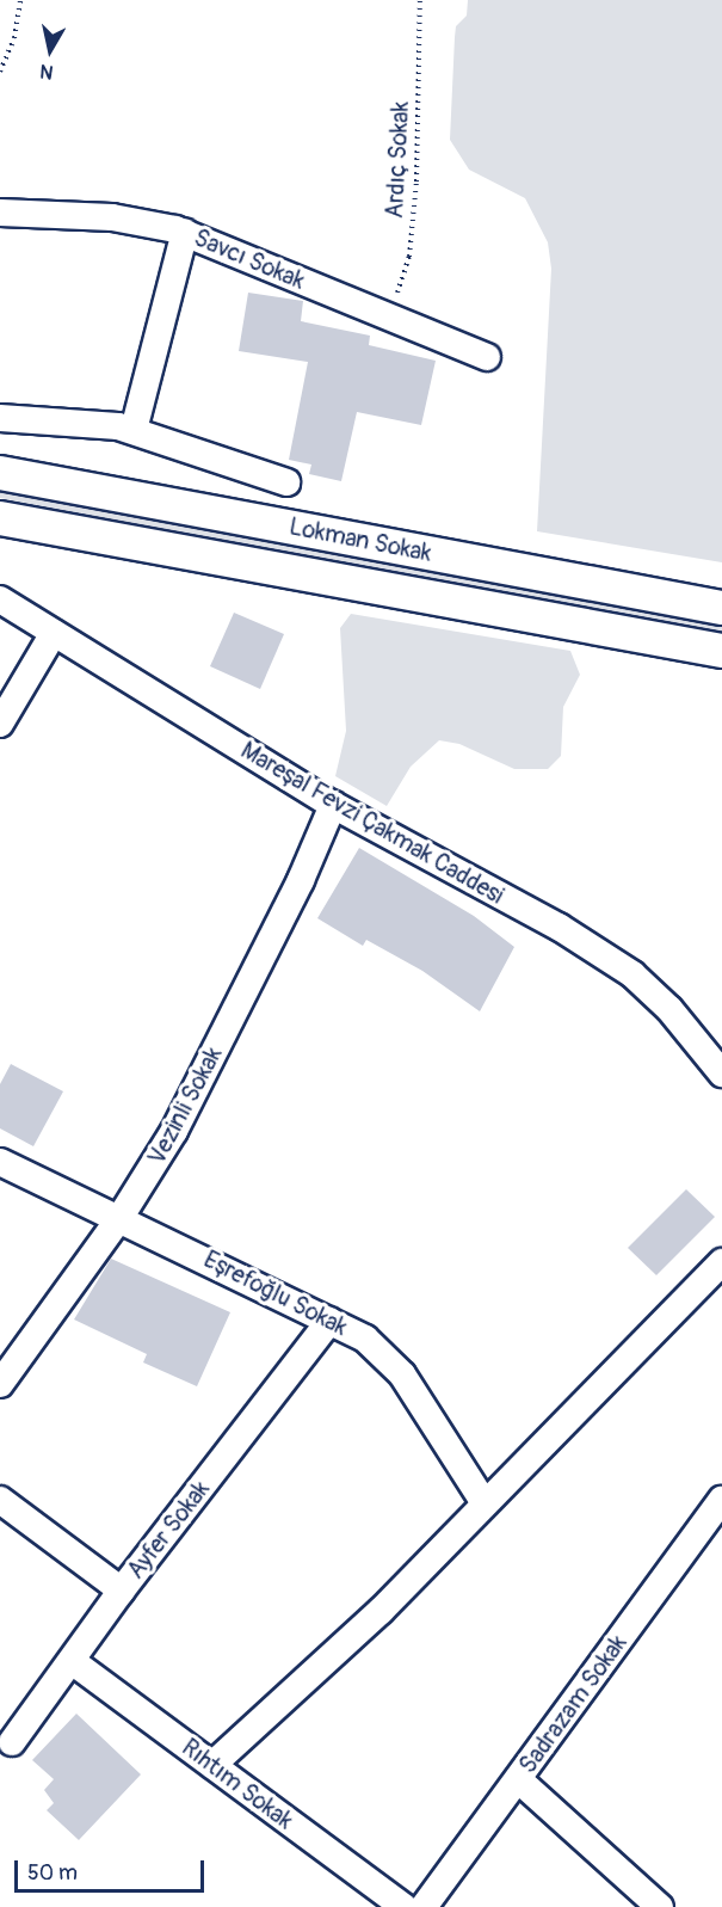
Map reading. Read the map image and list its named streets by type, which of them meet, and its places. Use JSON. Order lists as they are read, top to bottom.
{
  "streets": {
    "main road": ["Lokman Sokak"],
    "street": [
      "Savcı Sokak",
      "Mareşal Fevzi Çakmak Caddesi",
      "Vezinli Sokak",
      "Eşrefoğlu Sokak",
      "Ayfer Sokak",
      "Sadrazam Sokak",
      "Rıhtım Sokak"
    ],
    "path": ["Ardıç Sokak"]
  },
  "crossings": [
    ["Ardıç Sokak", "Savcı Sokak"],
    ["Mareşal Fevzi Çakmak Caddesi", "Vezinli Sokak"],
    ["Vezinli Sokak", "Eşrefoğlu Sokak"],
    ["Eşrefoğlu Sokak", "Ayfer Sokak"],
    ["Ayfer Sokak", "Rıhtım Sokak"]
  ],
  "scale_bar": "50 m",
  "north": "bottom"
}
